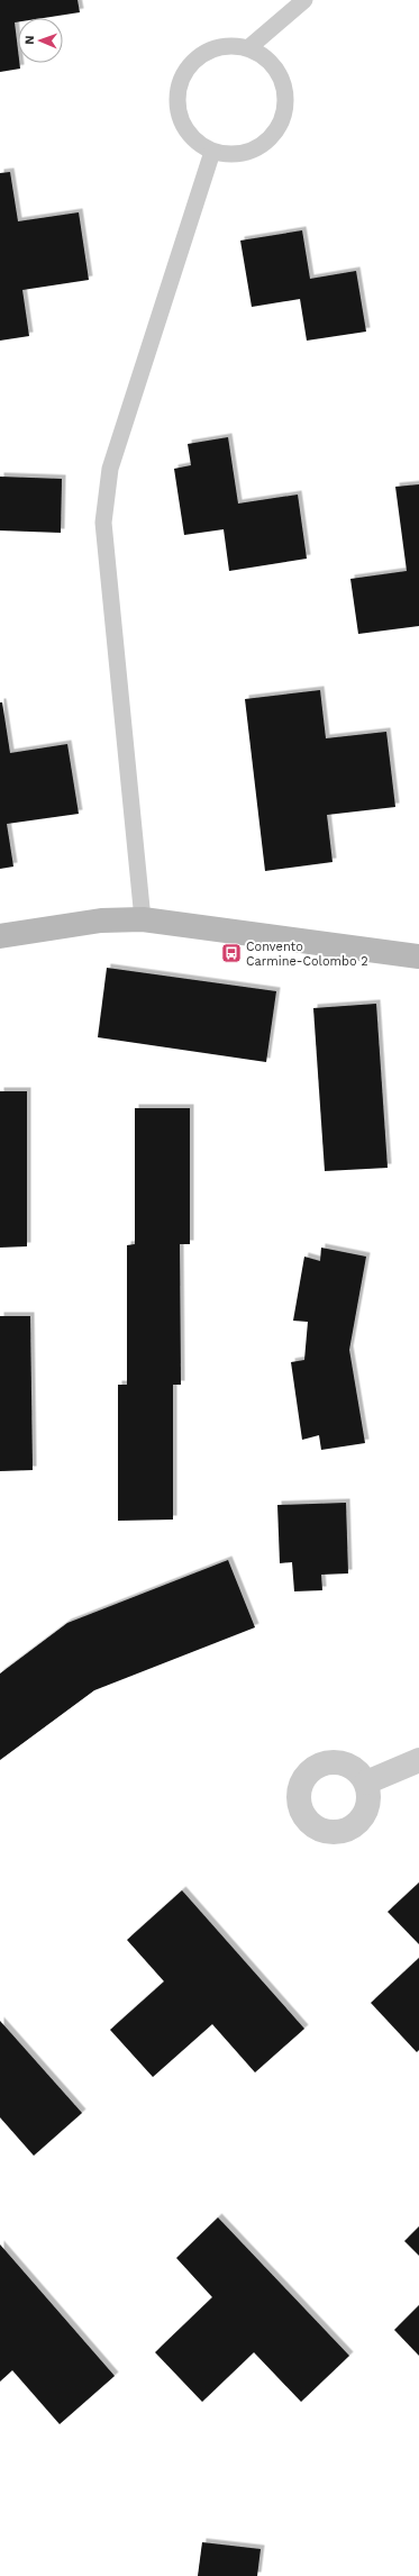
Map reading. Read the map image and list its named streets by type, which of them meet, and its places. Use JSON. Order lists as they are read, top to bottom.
{
  "places": {
    "bus stop": ["Convento Carmine-Colombo 2"]
  },
  "north": "left"
}
